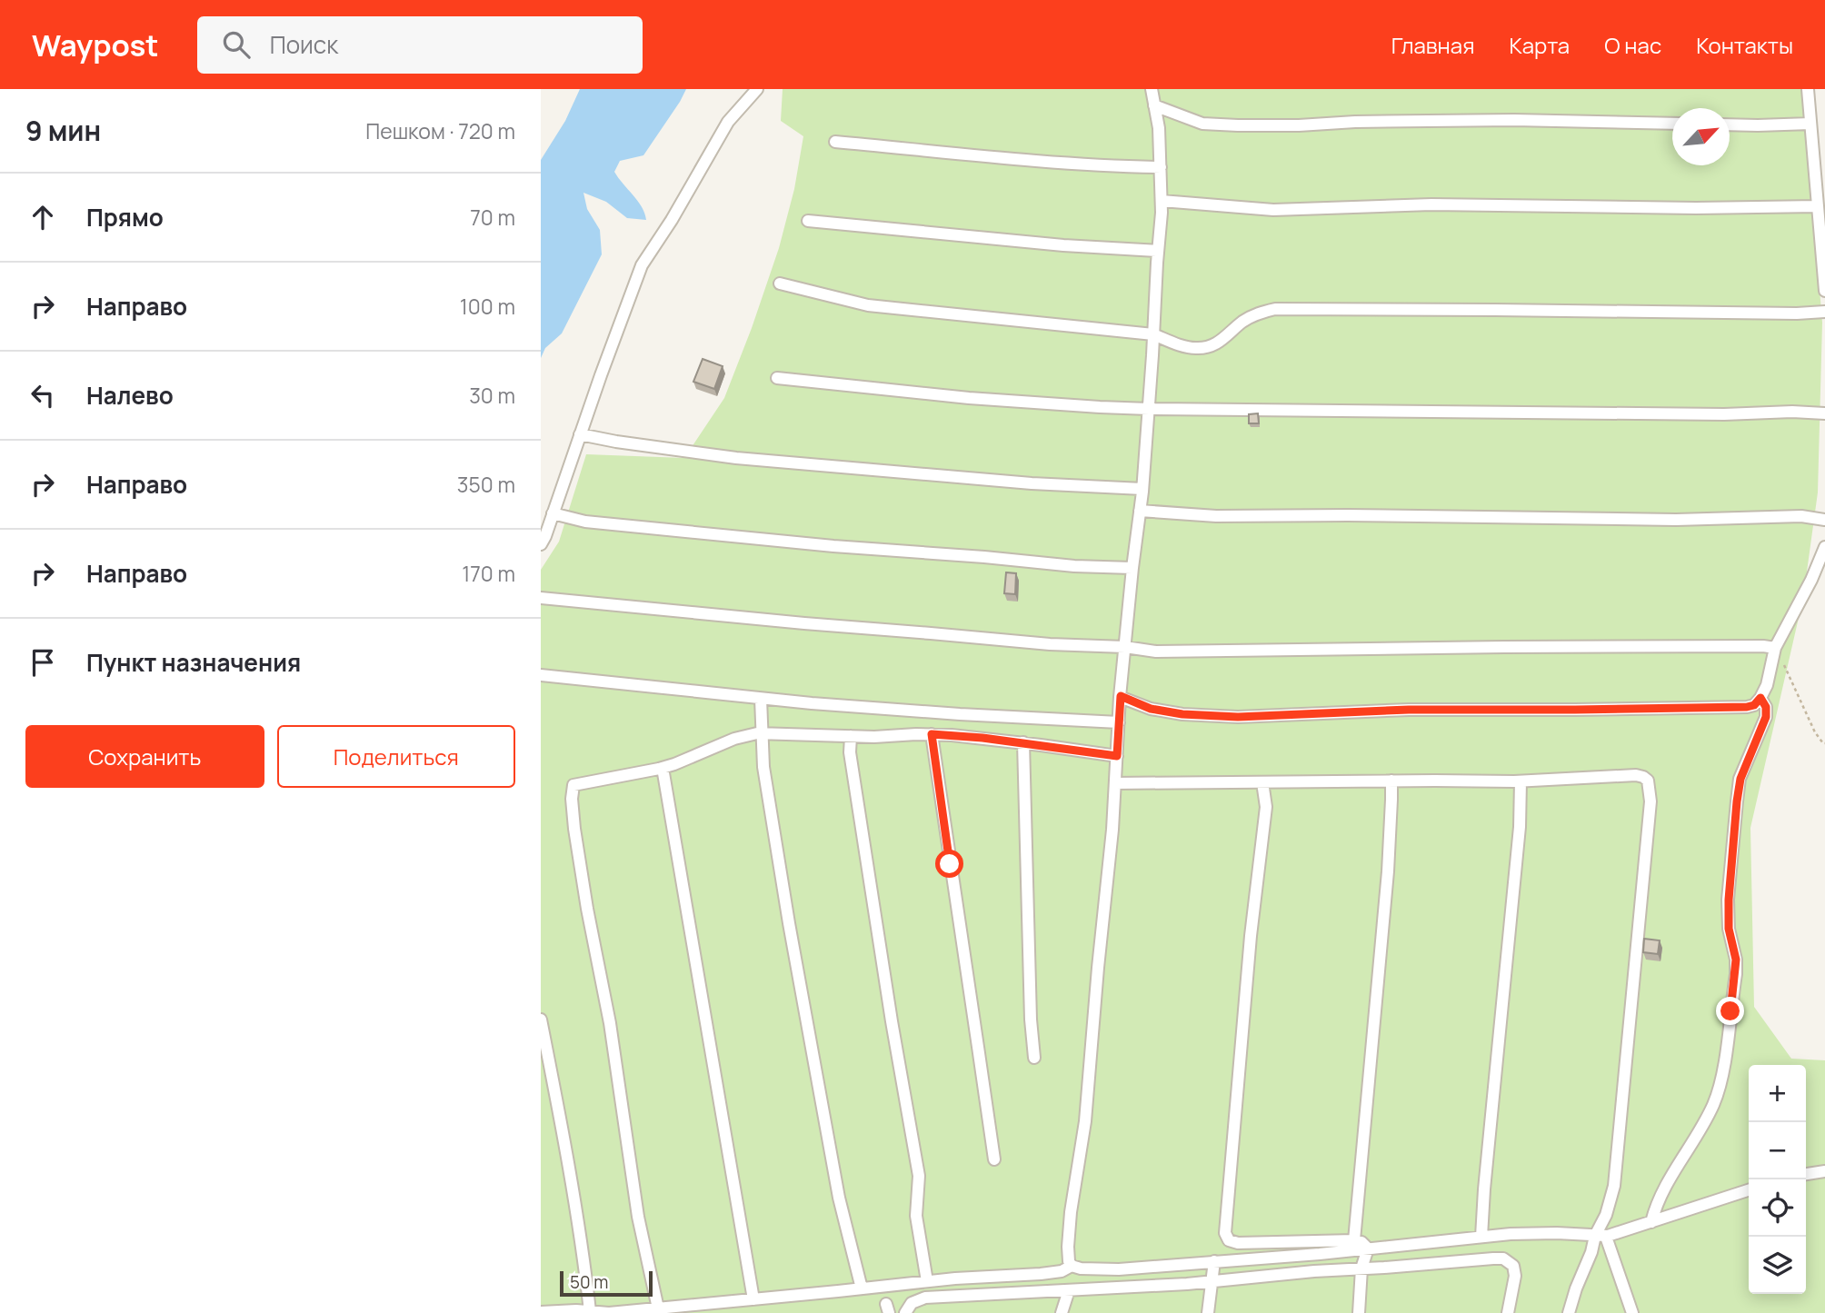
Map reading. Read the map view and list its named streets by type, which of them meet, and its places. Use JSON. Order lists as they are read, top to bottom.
{
  "scale_bar": "50 m",
  "north": "top right",
  "page": {
    "header": "Waypost",
    "search": "Поиск",
    "nav": [
      "Главная",
      "Карта",
      "О нас",
      "Контакты"
    ],
    "heading": ["9 мин", "Пешком · 720 m"],
    "list": [
      ["Прямо", "70 m"],
      ["Направо", "100 m"],
      ["Налево", "30 m"],
      ["Направо", "350 m"],
      ["Направо", "170 m"],
      "Пункт назначения"
    ],
    "buttons": ["Сохранить", "Поделиться"],
    "map_buttons": ["+", "−"],
    "scale": "50 m"
  }
}
